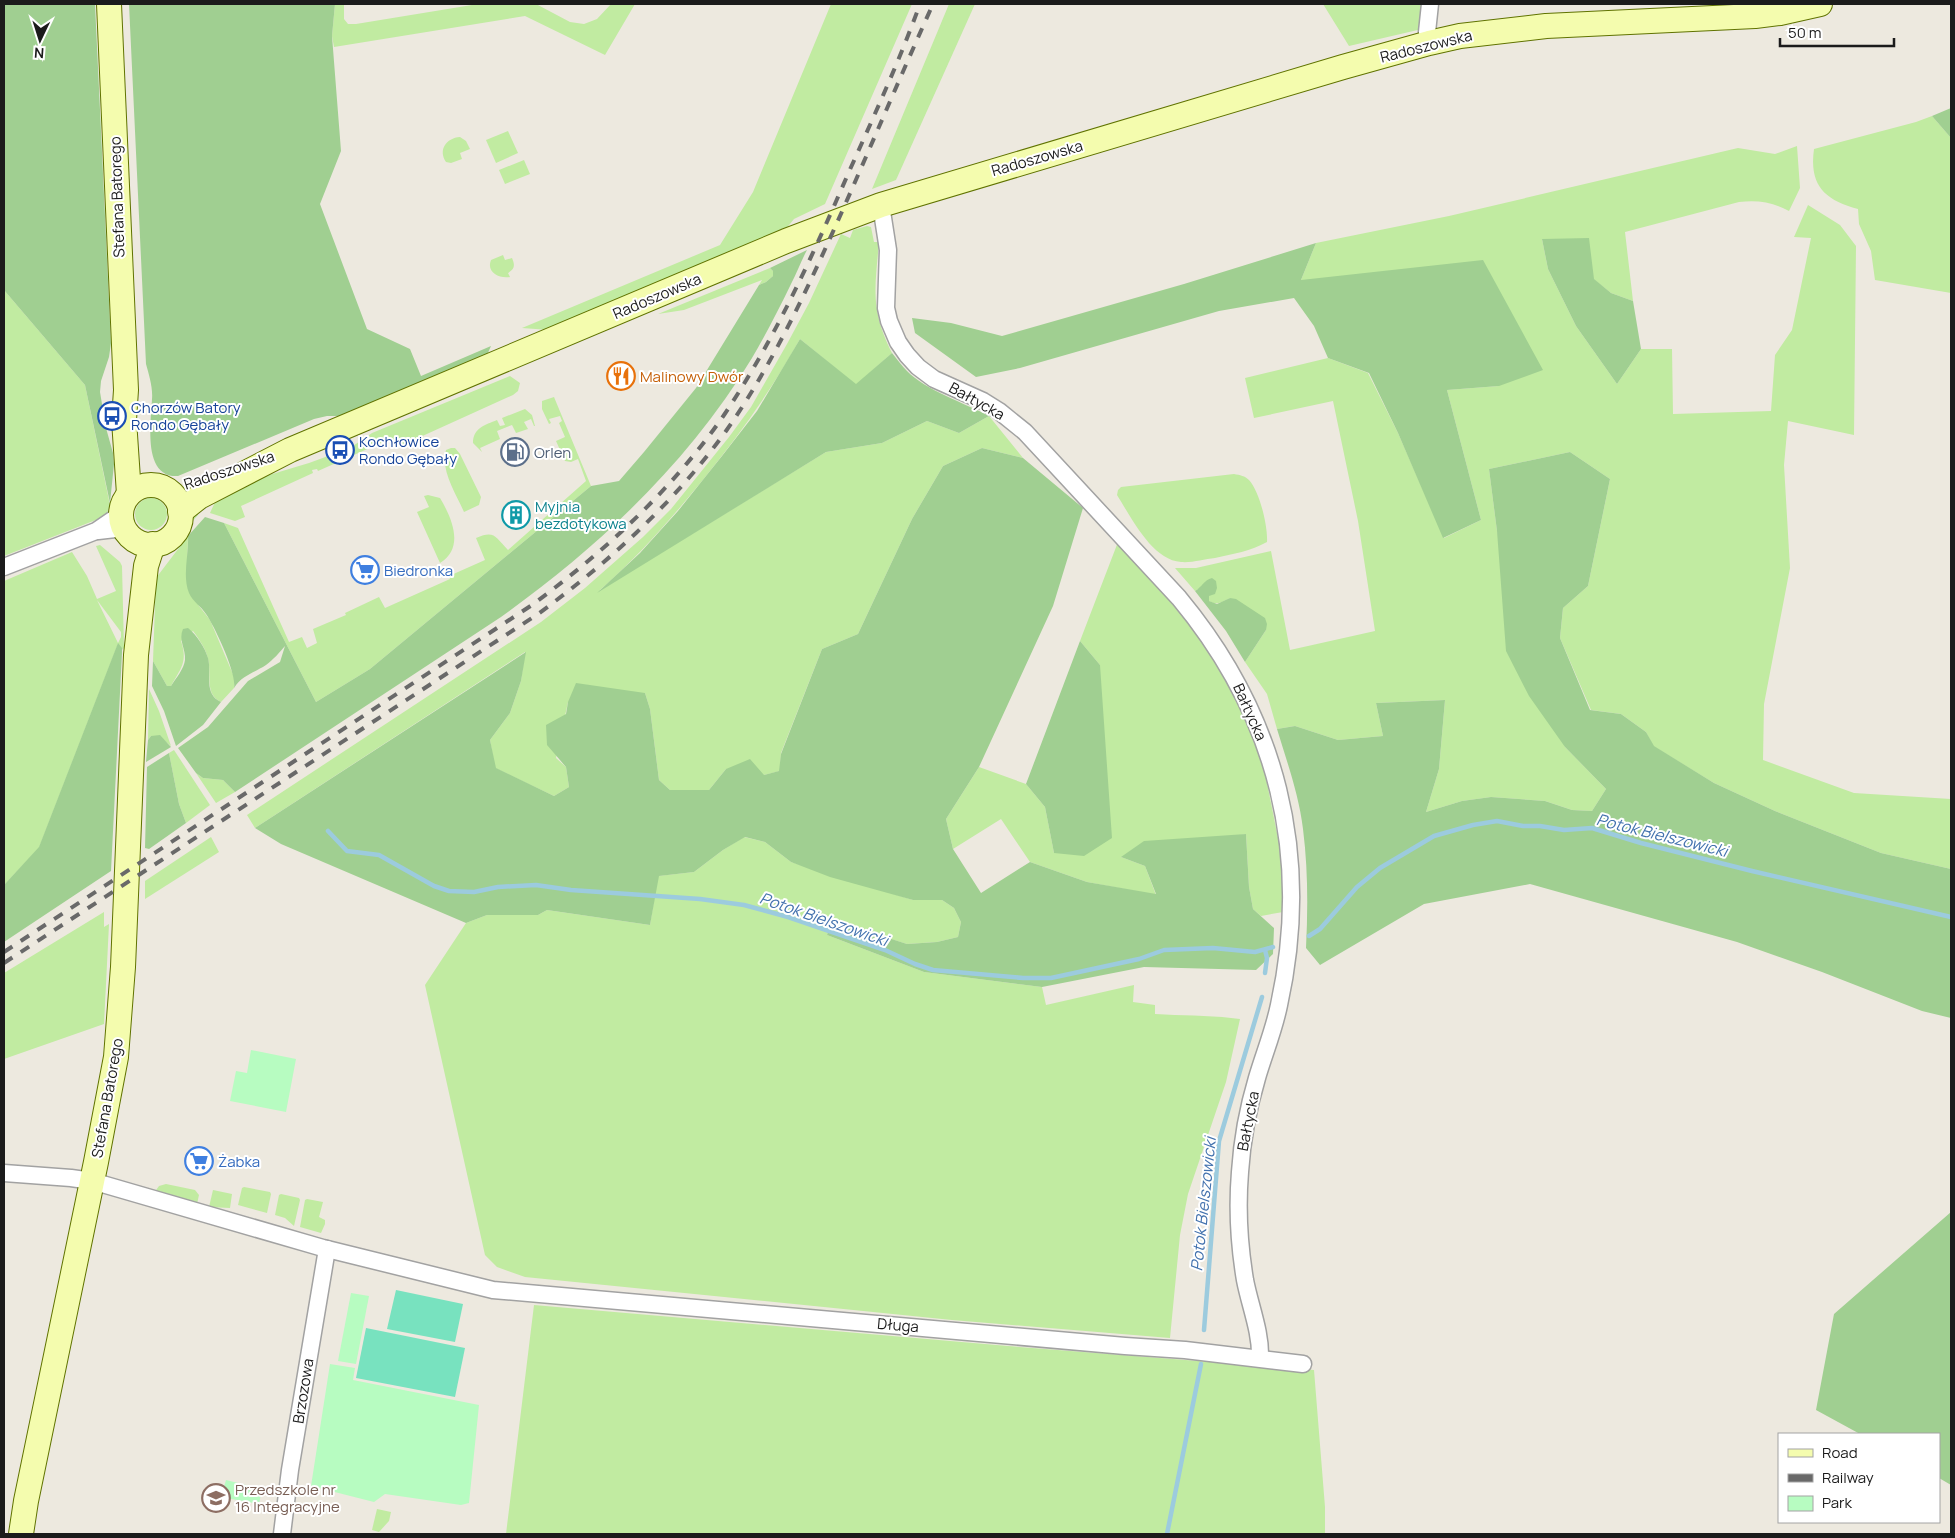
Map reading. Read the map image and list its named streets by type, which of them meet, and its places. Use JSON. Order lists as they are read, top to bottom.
{
  "streets": {
    "street": [
      "Radoszowska",
      "Stefana Batorego",
      "Bałtycka",
      "Długa",
      "Brzozowa"
    ]
  },
  "crossings": [
    ["Radoszowska", "Stefana Batorego"],
    ["Radoszowska", "Bałtycka"],
    ["Bałtycka", "Długa"],
    ["Długa", "Brzozowa"]
  ],
  "water": ["Potok Bielszowicki"],
  "places": {
    "restaurant": ["Malinowy Dwór"],
    "bus stop": ["Chorzów Batory Rondo Gębały", "Kochłowice Rondo Gębały"],
    "fuel station": ["Orlen"],
    "building": ["Myjnia bezdotykowa"],
    "supermarket": ["Biedronka", "Żabka"],
    "school or university": ["Przedszkole nr 16 Integracyjne"]
  },
  "legend": ["Road", "Railway", "Park"],
  "scale_bar": "50 m",
  "north": "bottom"
}
